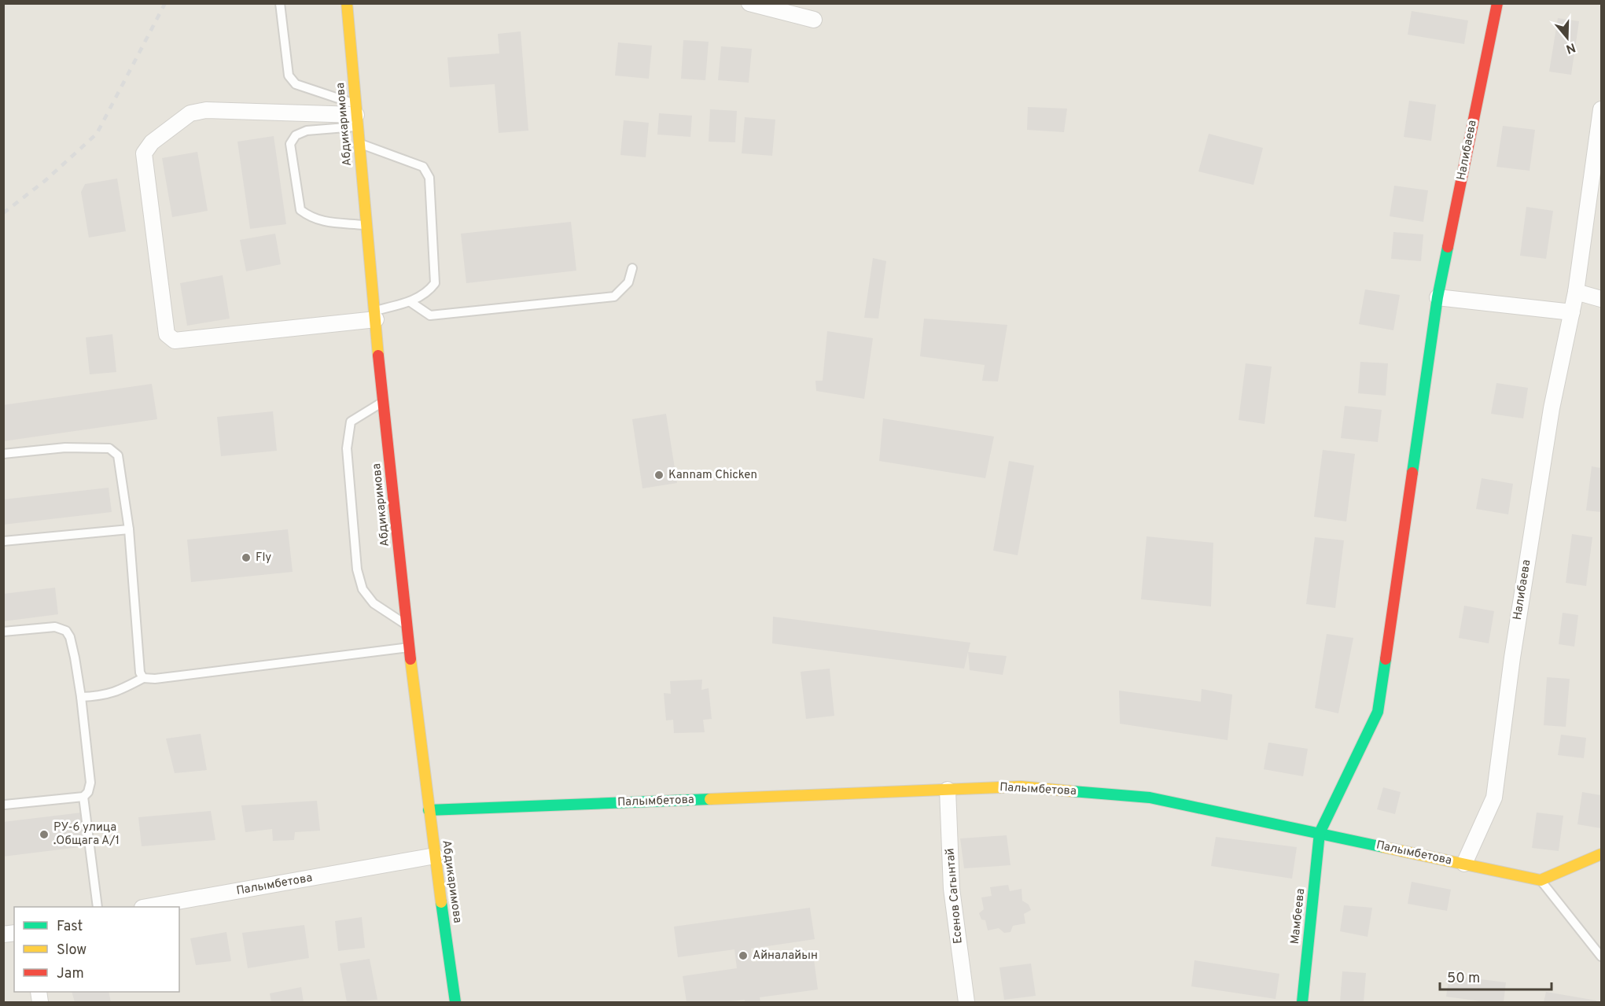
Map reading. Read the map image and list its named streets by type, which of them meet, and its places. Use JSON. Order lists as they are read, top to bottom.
{
  "streets": {
    "street": [
      "Абдикаримова",
      "Налибаева",
      "Палымбетова",
      "Есенов Сагынтай",
      "Мамбеева"
    ]
  },
  "crossings": [
    ["Абдикаримова", "Палымбетова"],
    ["Налибаева", "Палымбетова"],
    ["Налибаева", "Мамбеева"],
    ["Палымбетова", "Есенов Сагынтай"],
    ["Палымбетова", "Мамбеева"]
  ],
  "places": [
    "Kannam Chicken",
    "Fly",
    "РУ-6 улица .Общага А/1",
    "Айналайын"
  ],
  "legend": ["Fast", "Slow", "Jam"],
  "scale_bar": "50 m",
  "north": "bottom"
}
